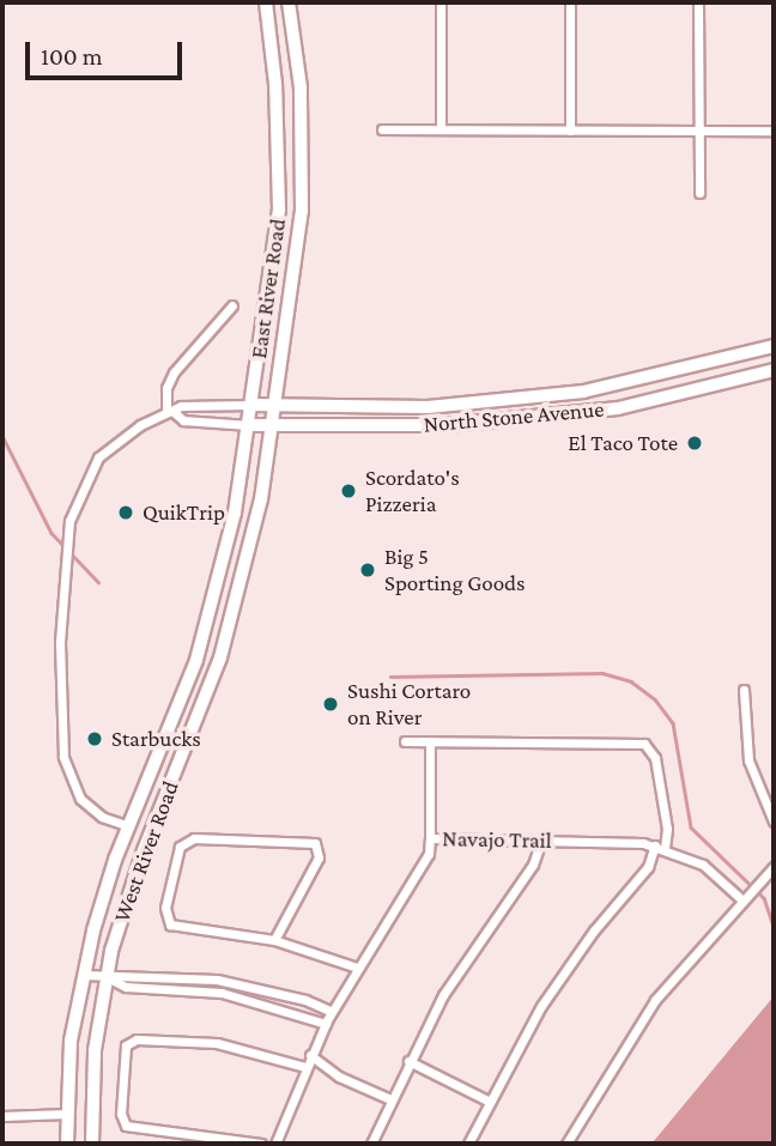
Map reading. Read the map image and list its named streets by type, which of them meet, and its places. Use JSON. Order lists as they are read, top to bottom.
{
  "streets": {
    "main road": ["East River Road", "North Stone Avenue", "West River Road"],
    "street": ["Navajo Trail"]
  },
  "crossings": [
    ["East River Road", "North Stone Avenue"],
    ["East River Road", "West River Road"]
  ],
  "places": [
    "El Taco Tote",
    "Scordato's Pizzeria",
    "QuikTrip",
    "Big 5 Sporting Goods",
    "Sushi Cortaro on River",
    "Starbucks"
  ],
  "scale_bar": "100 m"
}
